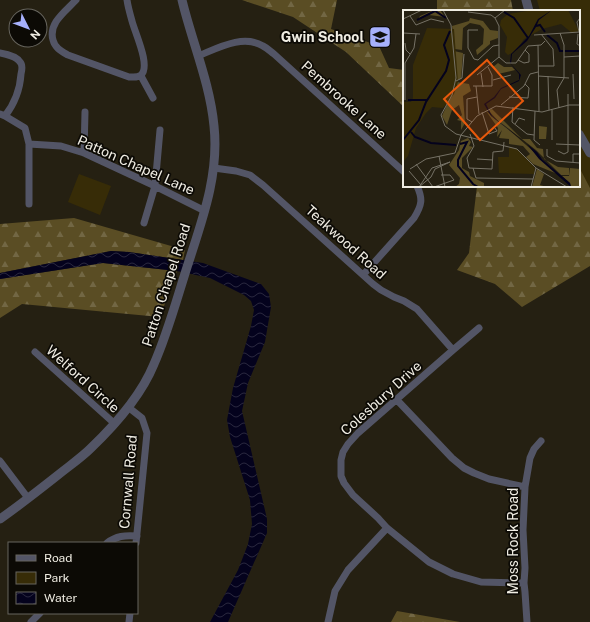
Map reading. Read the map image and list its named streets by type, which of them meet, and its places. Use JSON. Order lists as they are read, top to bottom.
{
  "streets": {
    "street": [
      "Pembrooke Lane",
      "Patton Chapel Lane",
      "Teakwood Road",
      "Patton Chapel Road",
      "Welford Circle",
      "Colesbury Drive",
      "Cornwall Road",
      "Moss Rock Road"
    ]
  },
  "crossings": [
    ["Pembrooke Lane", "Patton Chapel Road"],
    ["Patton Chapel Lane", "Patton Chapel Road"],
    ["Teakwood Road", "Patton Chapel Road"],
    ["Teakwood Road", "Colesbury Drive"],
    ["Patton Chapel Road", "Welford Circle"],
    ["Patton Chapel Road", "Cornwall Road"],
    ["Colesbury Drive", "Moss Rock Road"]
  ],
  "places": {
    "school or university": ["Gwin School"]
  },
  "legend": ["Road", "Park", "Water"],
  "north": "bottom right"
}
